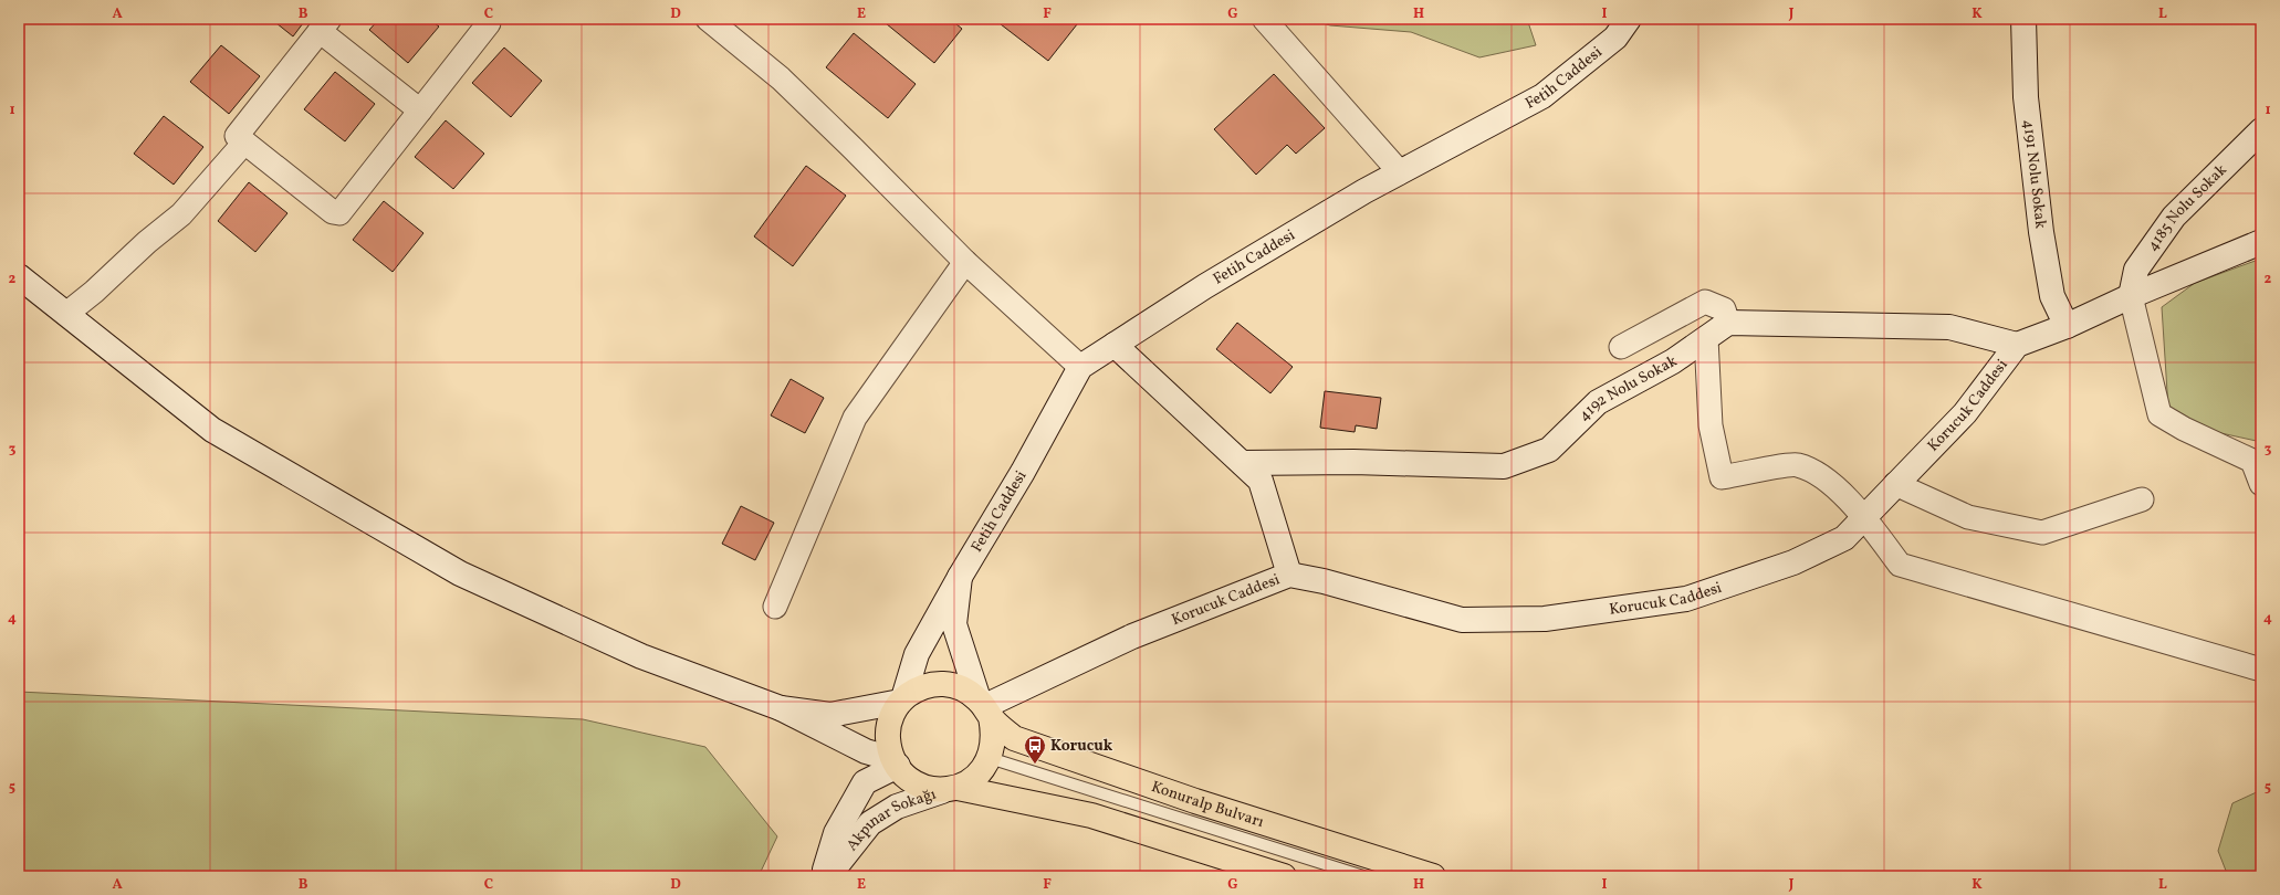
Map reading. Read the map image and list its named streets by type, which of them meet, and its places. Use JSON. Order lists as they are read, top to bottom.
{
  "streets": {
    "main road": ["Konuralp Bulvarı"],
    "street": [
      "Fetih Caddesi",
      "4191 Nolu Sokak",
      "4185 Nolu Sokak",
      "4192 Nolu Sokak",
      "Korucuk Caddesi",
      "Akpınar Sokağı"
    ]
  },
  "crossings": [
    ["Fetih Caddesi", "Korucuk Caddesi"],
    ["Fetih Caddesi", "Konuralp Bulvarı"],
    ["Fetih Caddesi", "Akpınar Sokağı"],
    ["4191 Nolu Sokak", "Korucuk Caddesi"],
    ["4185 Nolu Sokak", "Korucuk Caddesi"],
    ["Korucuk Caddesi", "Konuralp Bulvarı"],
    ["Korucuk Caddesi", "Akpınar Sokağı"],
    ["Konuralp Bulvarı", "Akpınar Sokağı"]
  ],
  "places": {
    "bus stop": ["Korucuk"]
  },
  "grid": {
    "columns": [
      "A",
      "B",
      "C",
      "D",
      "E",
      "F",
      "G",
      "H",
      "I",
      "J",
      "K",
      "L"
    ],
    "rows": [
      "1",
      "2",
      "3",
      "4",
      "5"
    ]
  }
}
